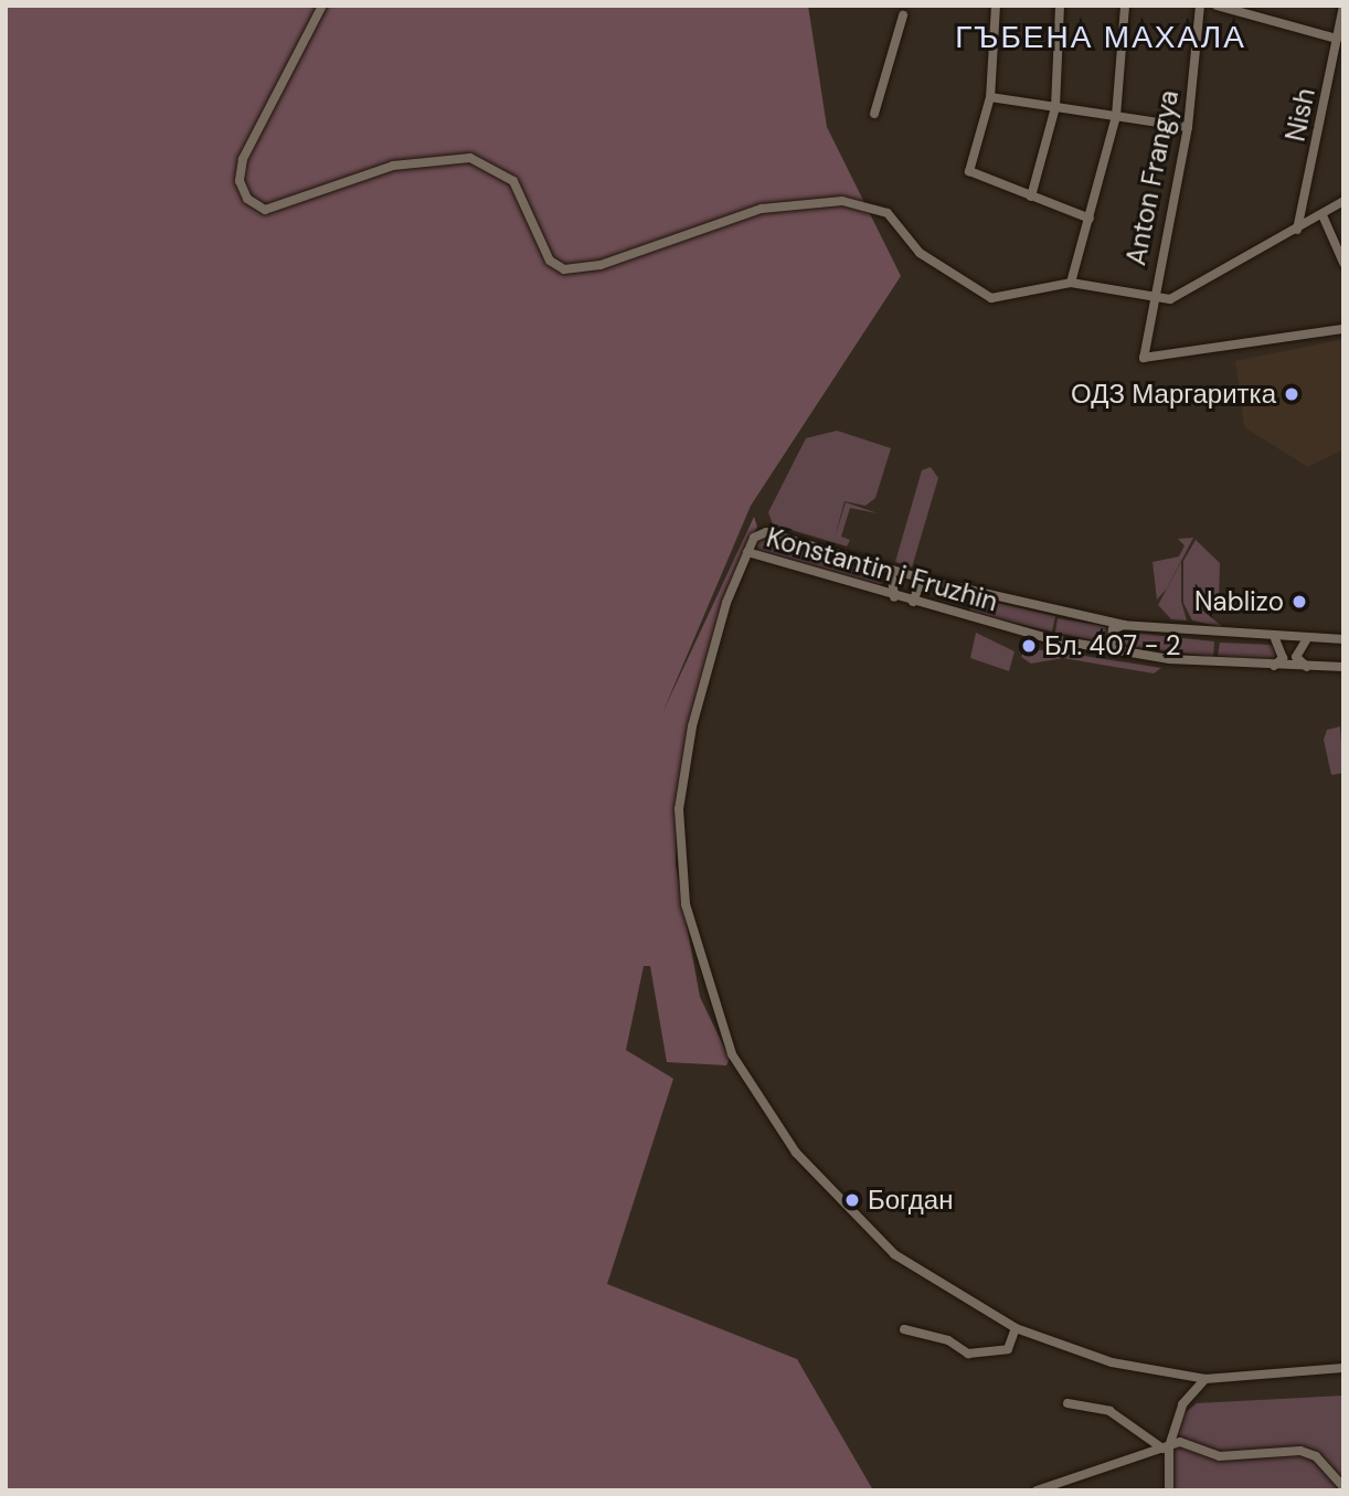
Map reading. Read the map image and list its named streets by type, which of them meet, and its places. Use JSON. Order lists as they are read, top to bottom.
{
  "streets": {
    "street": ["Nish", "Anton Frangya", "Konstantin i Fruzhin"]
  },
  "districts": ["ГЪБЕНА МАХАЛА"],
  "places": [
    "ОДЗ Маргаритка",
    "Nablizo",
    "Бл. 407 - 2",
    "Богдан"
  ]
}
